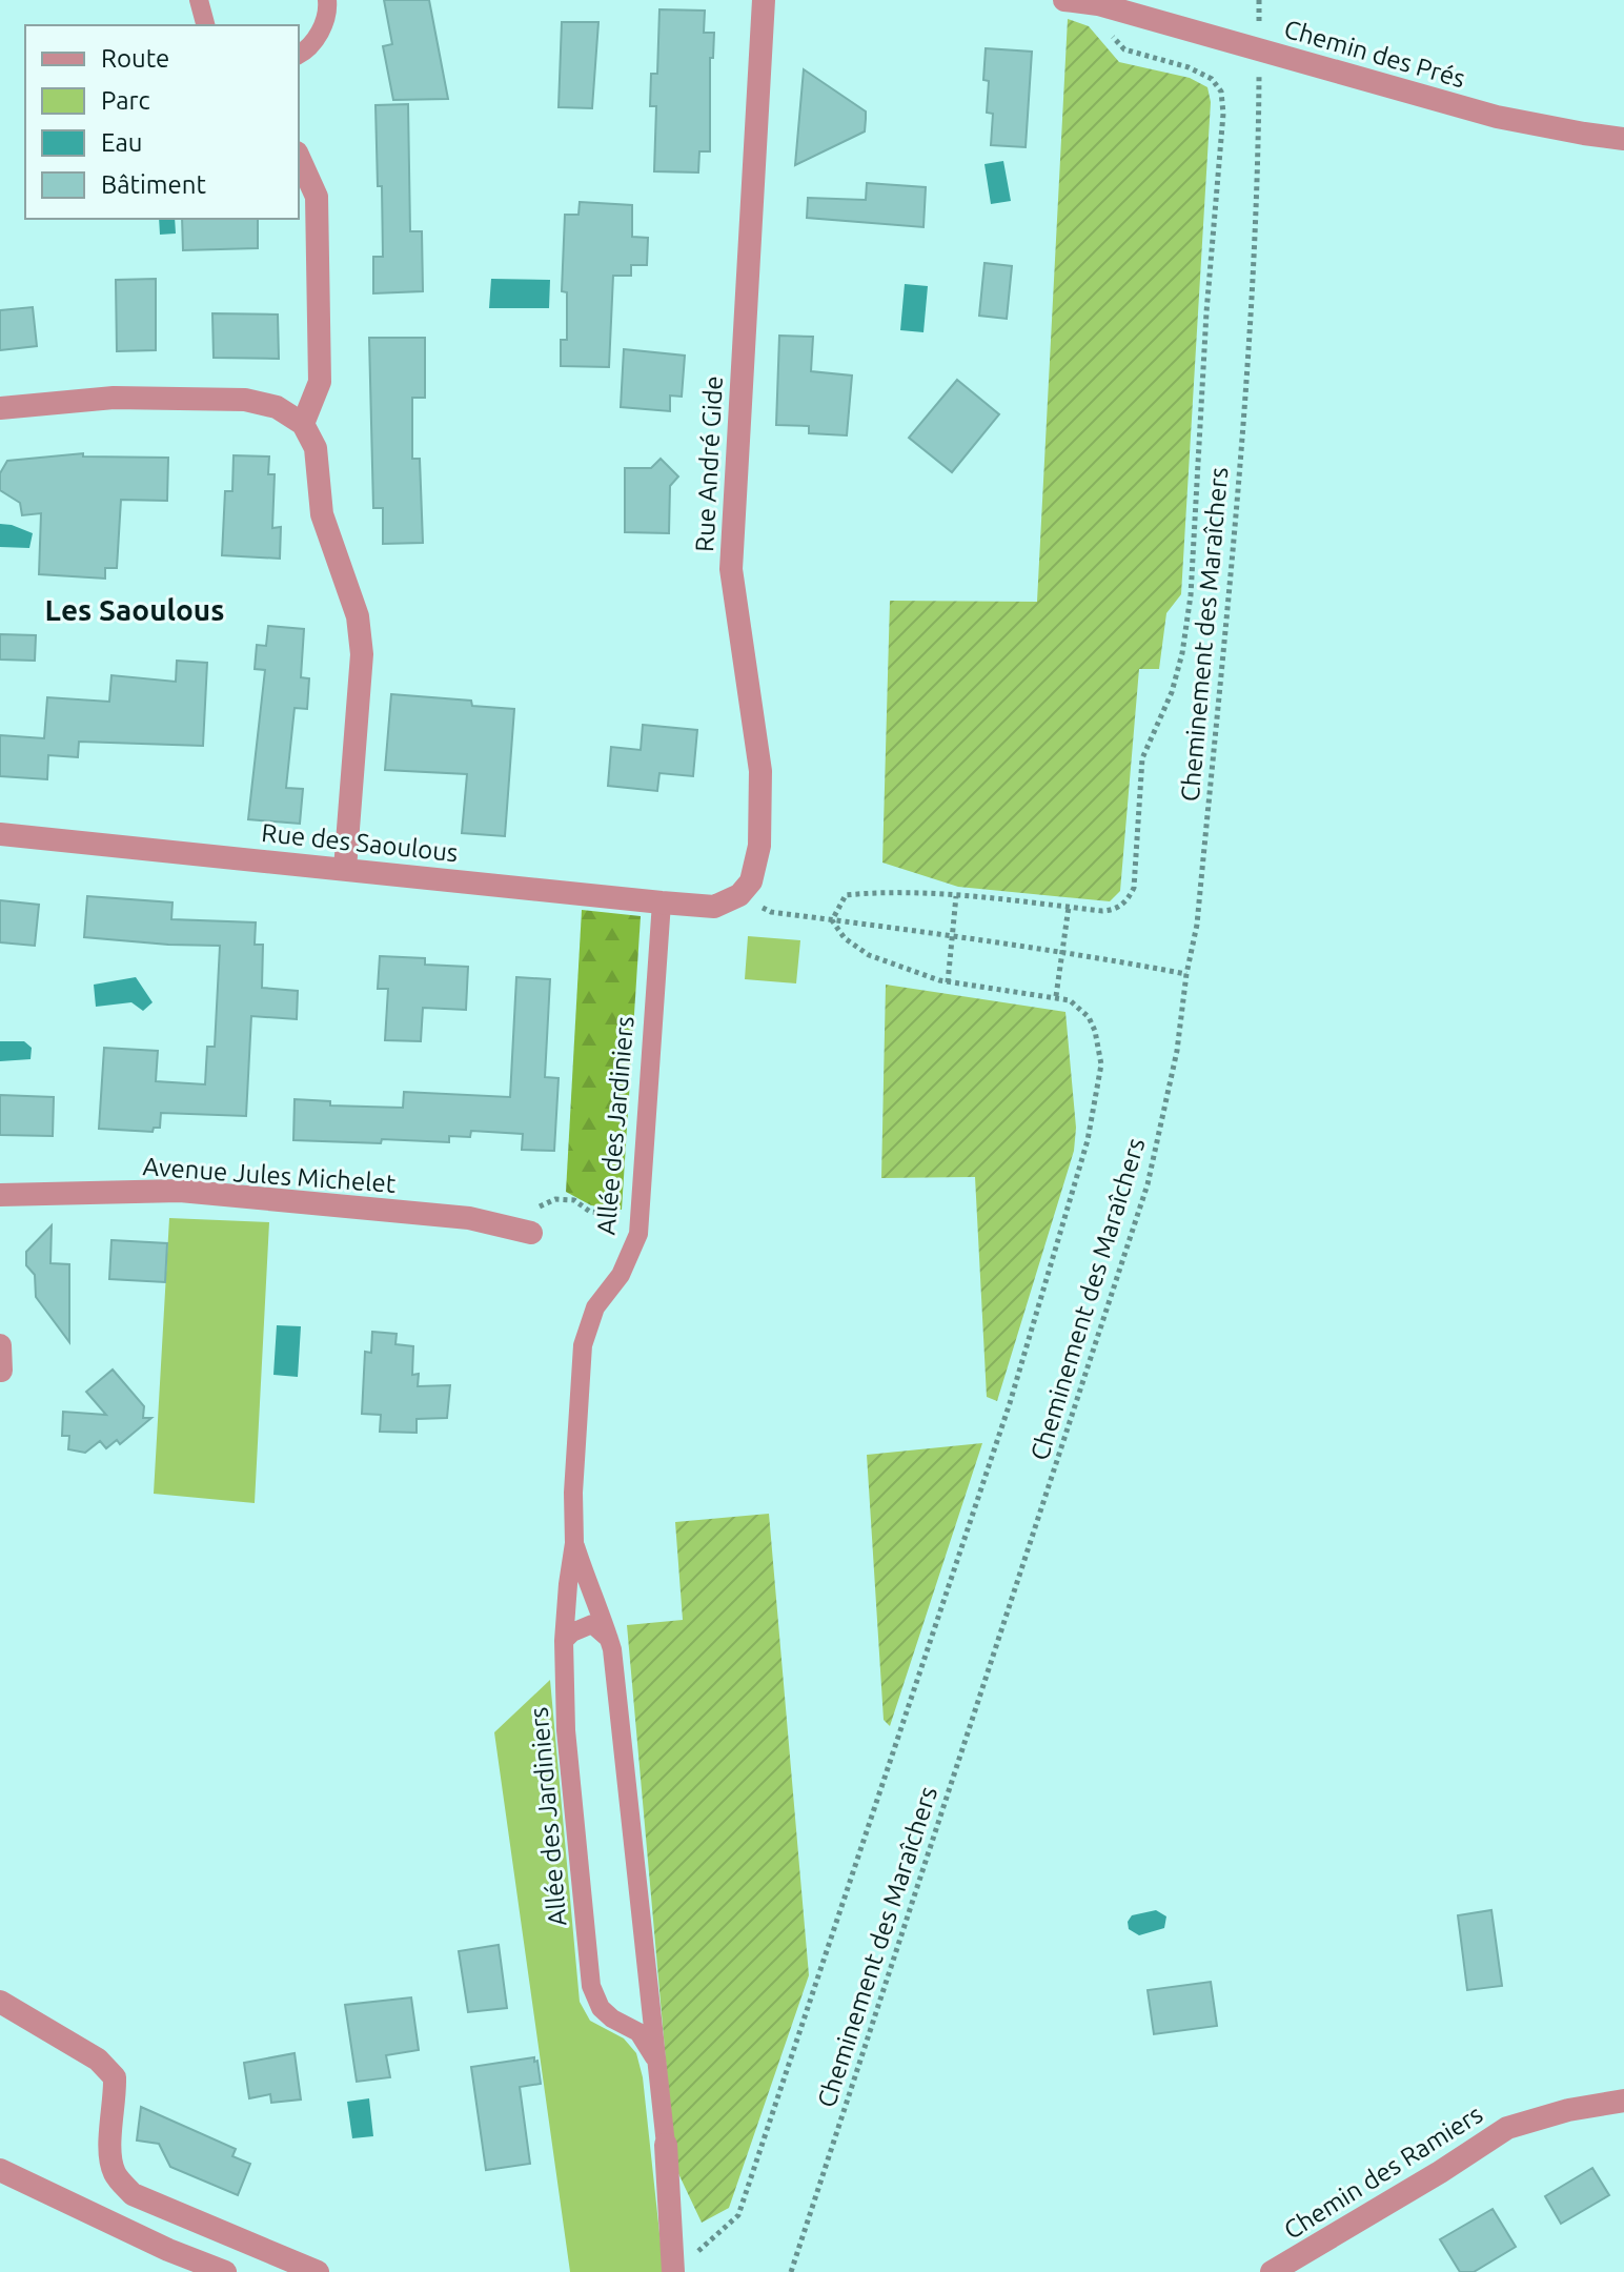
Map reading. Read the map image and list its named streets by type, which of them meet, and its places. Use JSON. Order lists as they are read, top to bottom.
{
  "streets": {
    "street": [
      "Chemin des Prés",
      "Rue André Gide",
      "Rue des Saoulous",
      "Allée des Jardiniers",
      "Avenue Jules Michelet",
      "Chemin des Ramiers"
    ],
    "path": ["Cheminement des Maraîchers"]
  },
  "crossings": [
    ["Chemin des Prés", "Cheminement des Maraîchers"],
    ["Rue André Gide", "Rue des Saoulous"],
    ["Rue des Saoulous", "Allée des Jardiniers"]
  ],
  "districts": ["Les Saoulous"],
  "legend": [
    "Route",
    "Parc",
    "Eau",
    "Bâtiment"
  ]
}
